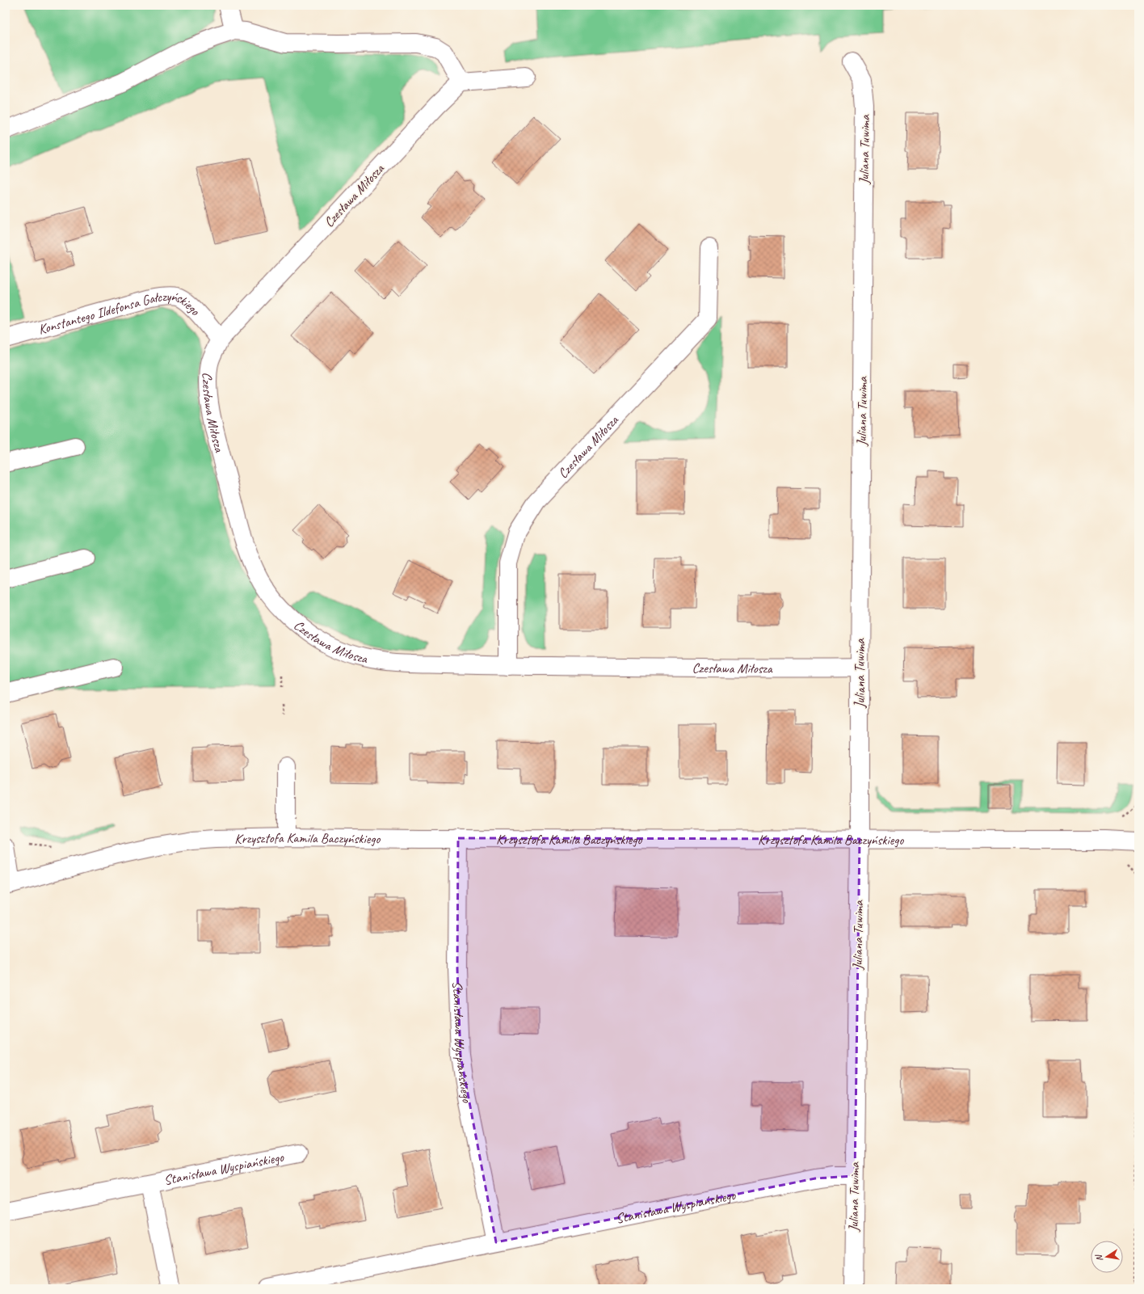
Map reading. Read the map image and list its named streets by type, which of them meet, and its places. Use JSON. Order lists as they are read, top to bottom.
{
  "streets": {
    "street": [
      "Juliana Tuwima",
      "Czesława Miłosza",
      "Konstantego Ildefonsa Gałczyńskiego",
      "Krzysztofa Kamila Baczyńskiego",
      "Stanisława Wyspiańskiego"
    ]
  },
  "crossings": [
    ["Juliana Tuwima", "Czesława Miłosza"],
    ["Juliana Tuwima", "Krzysztofa Kamila Baczyńskiego"],
    ["Juliana Tuwima", "Stanisława Wyspiańskiego"],
    ["Czesława Miłosza", "Konstantego Ildefonsa Gałczyńskiego"],
    ["Krzysztofa Kamila Baczyńskiego", "Stanisława Wyspiańskiego"]
  ],
  "north": "left"
}
